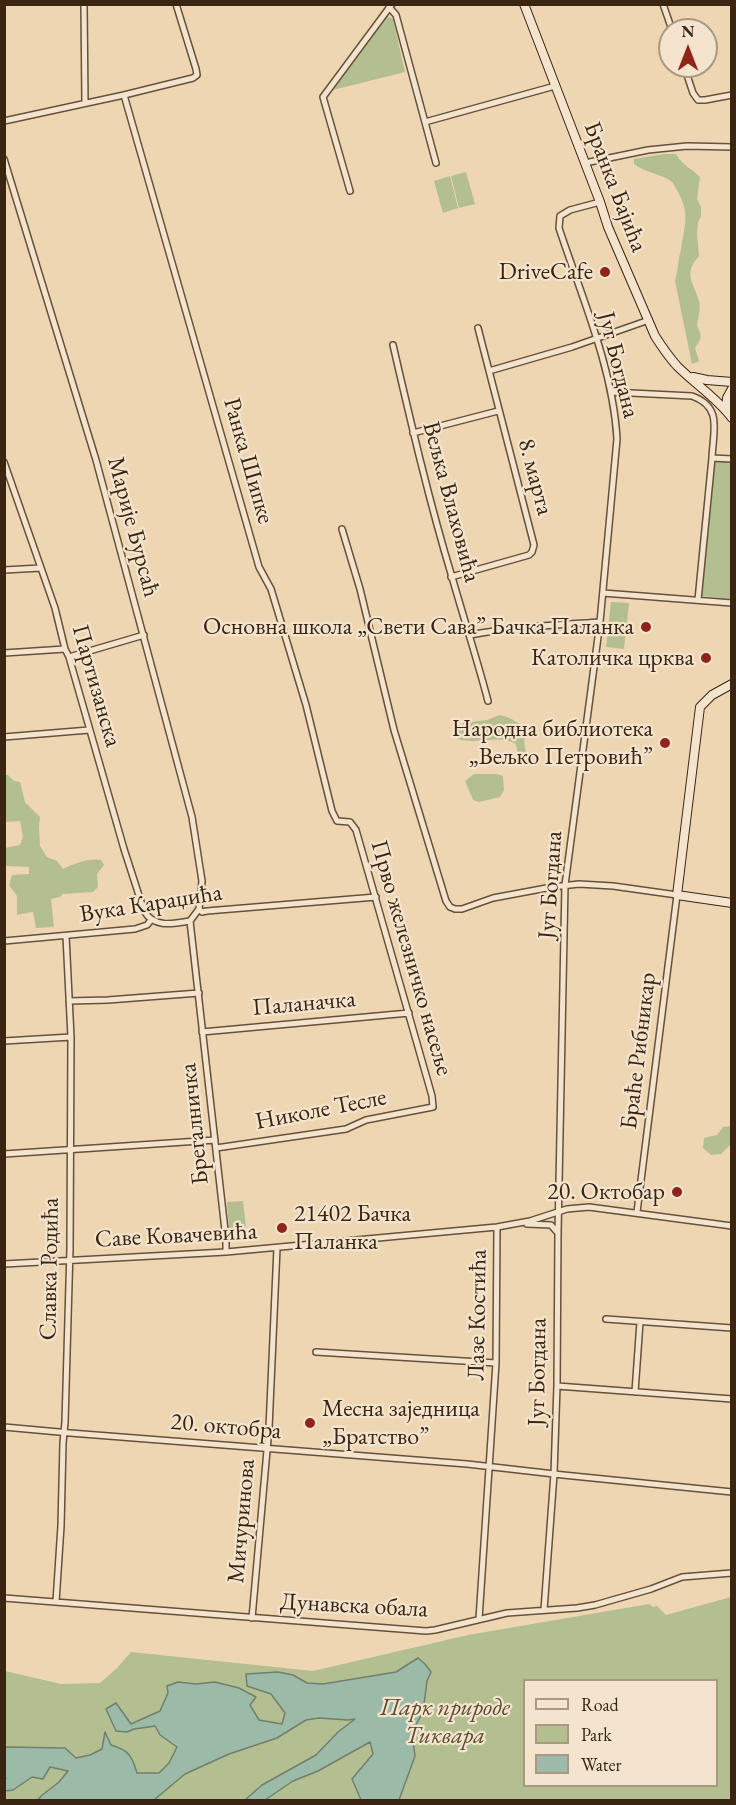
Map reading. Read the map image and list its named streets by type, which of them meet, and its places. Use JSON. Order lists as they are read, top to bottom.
{
  "streets": {
    "main road": ["Бранка Бајића"],
    "street": [
      "Југ Богдана",
      "Ранка Шипке",
      "8. марта",
      "Вељка Влаховића",
      "Марије Бурсаћ",
      "Партизанска",
      "Вука Караџића",
      "Прво железничко насеље",
      "Паланачка",
      "Браће Рибникар",
      "Николе Тесле",
      "Брегалничка",
      "Саве Ковачевића",
      "Славка Родића",
      "Лазе Костића",
      "20. октобра",
      "Мичуринова",
      "Дунавска обала"
    ]
  },
  "crossings": [
    ["Бранка Бајића", "Југ Богдана"],
    ["Југ Богдана", "Прво железничко насеље"],
    ["Југ Богдана", "20. октобра"],
    ["Југ Богдана", "Дунавска обала"],
    ["Ранка Шипке", "Прво железничко насеље"],
    ["8. марта", "Вељка Влаховића"],
    ["Марије Бурсаћ", "Вука Караџића"],
    ["Партизанска", "Вука Караџића"],
    ["Вука Караџића", "Прво железничко насеље"],
    ["Вука Караџића", "Брегалничка"],
    ["Вука Караџића", "Славка Родића"],
    ["Прво железничко насеље", "Паланачка"],
    ["Прво железничко насеље", "Николе Тесле"],
    ["Паланачка", "Брегалничка"],
    ["Николе Тесле", "Брегалничка"],
    ["Брегалничка", "Саве Ковачевића"],
    ["Саве Ковачевића", "Славка Родића"],
    ["Саве Ковачевића", "Лазе Костића"],
    ["Саве Ковачевића", "Мичуринова"],
    ["Славка Родића", "20. октобра"],
    ["Славка Родића", "Дунавска обала"],
    ["Лазе Костића", "20. октобра"],
    ["Лазе Костића", "Дунавска обала"],
    ["20. октобра", "Мичуринова"],
    ["Мичуринова", "Дунавска обала"]
  ],
  "parks": ["Парк природе Тиквара"],
  "places": [
    "DriveCafe",
    "Основна школа „Свети Сава” Бачка Паланка",
    "Католичка црква",
    "Народна библиотека „Вељко Петровић”",
    "20. Октобар",
    "21402 Бачка Паланка",
    "Месна заједница „Братство”"
  ],
  "legend": ["Road", "Park", "Water"],
  "north": "top"
}
